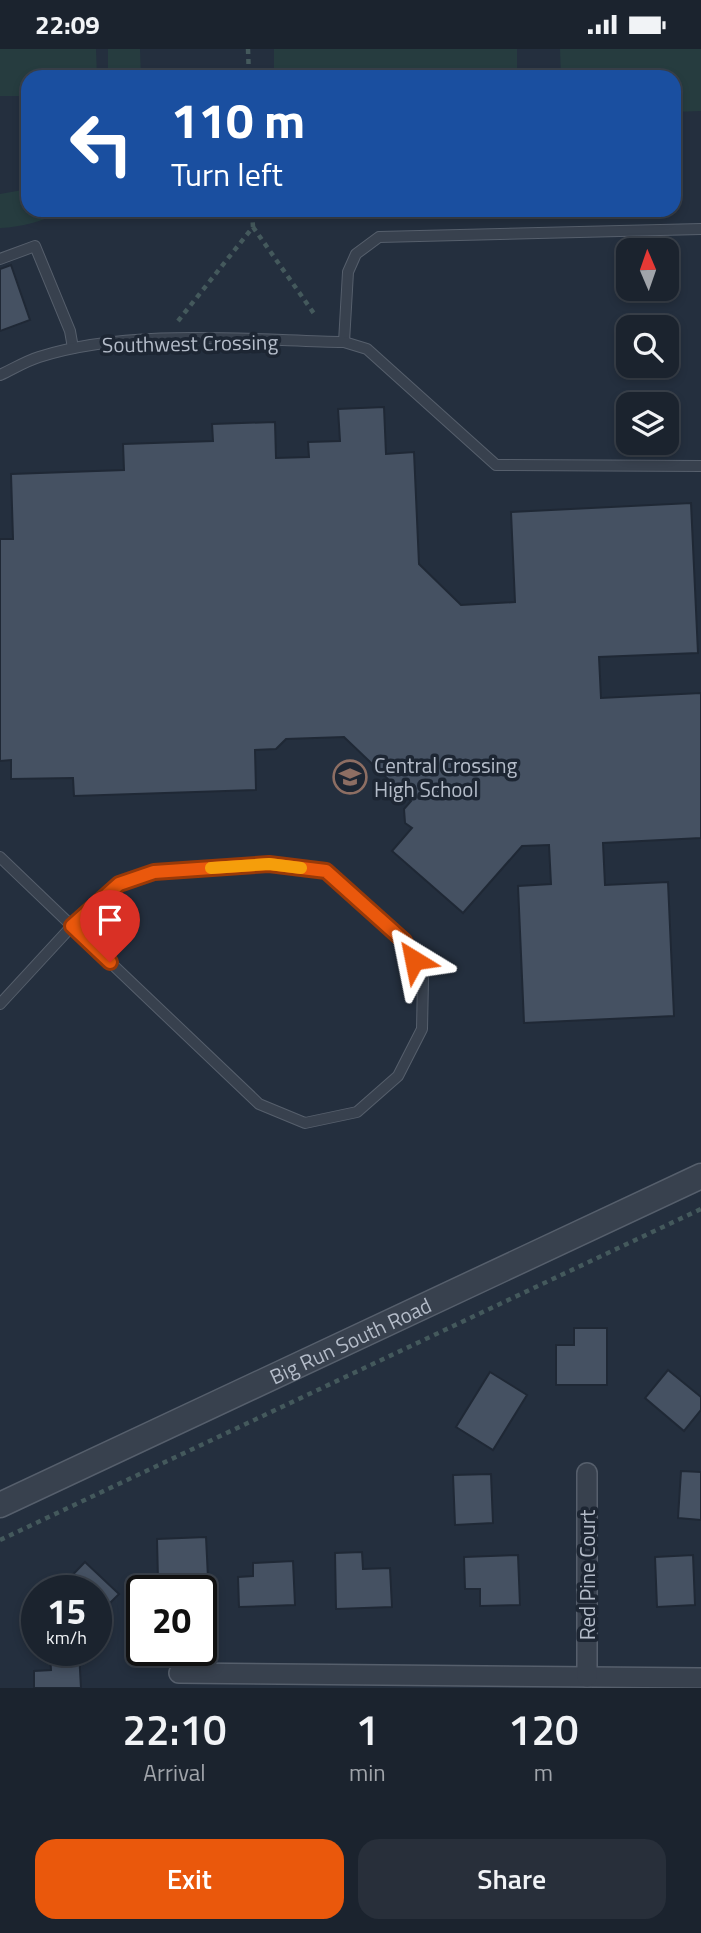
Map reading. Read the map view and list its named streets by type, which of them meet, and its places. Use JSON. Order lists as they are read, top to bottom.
{
  "streets": {
    "street": ["Big Run South Road", "Red Pine Court"],
    "lane": ["Southwest Crossing"]
  },
  "places": {
    "school or university": ["Central Crossing High School"]
  },
  "north": "top",
  "page": {
    "status": "22:09",
    "turn": ["110 m", "Turn left"],
    "speed": "15 km/h",
    "limit": "20",
    "eta": [
      "22:10",
      "Arrival",
      "1",
      "min",
      "120",
      "m"
    ],
    "buttons": ["Exit", "Share"]
  }
}
